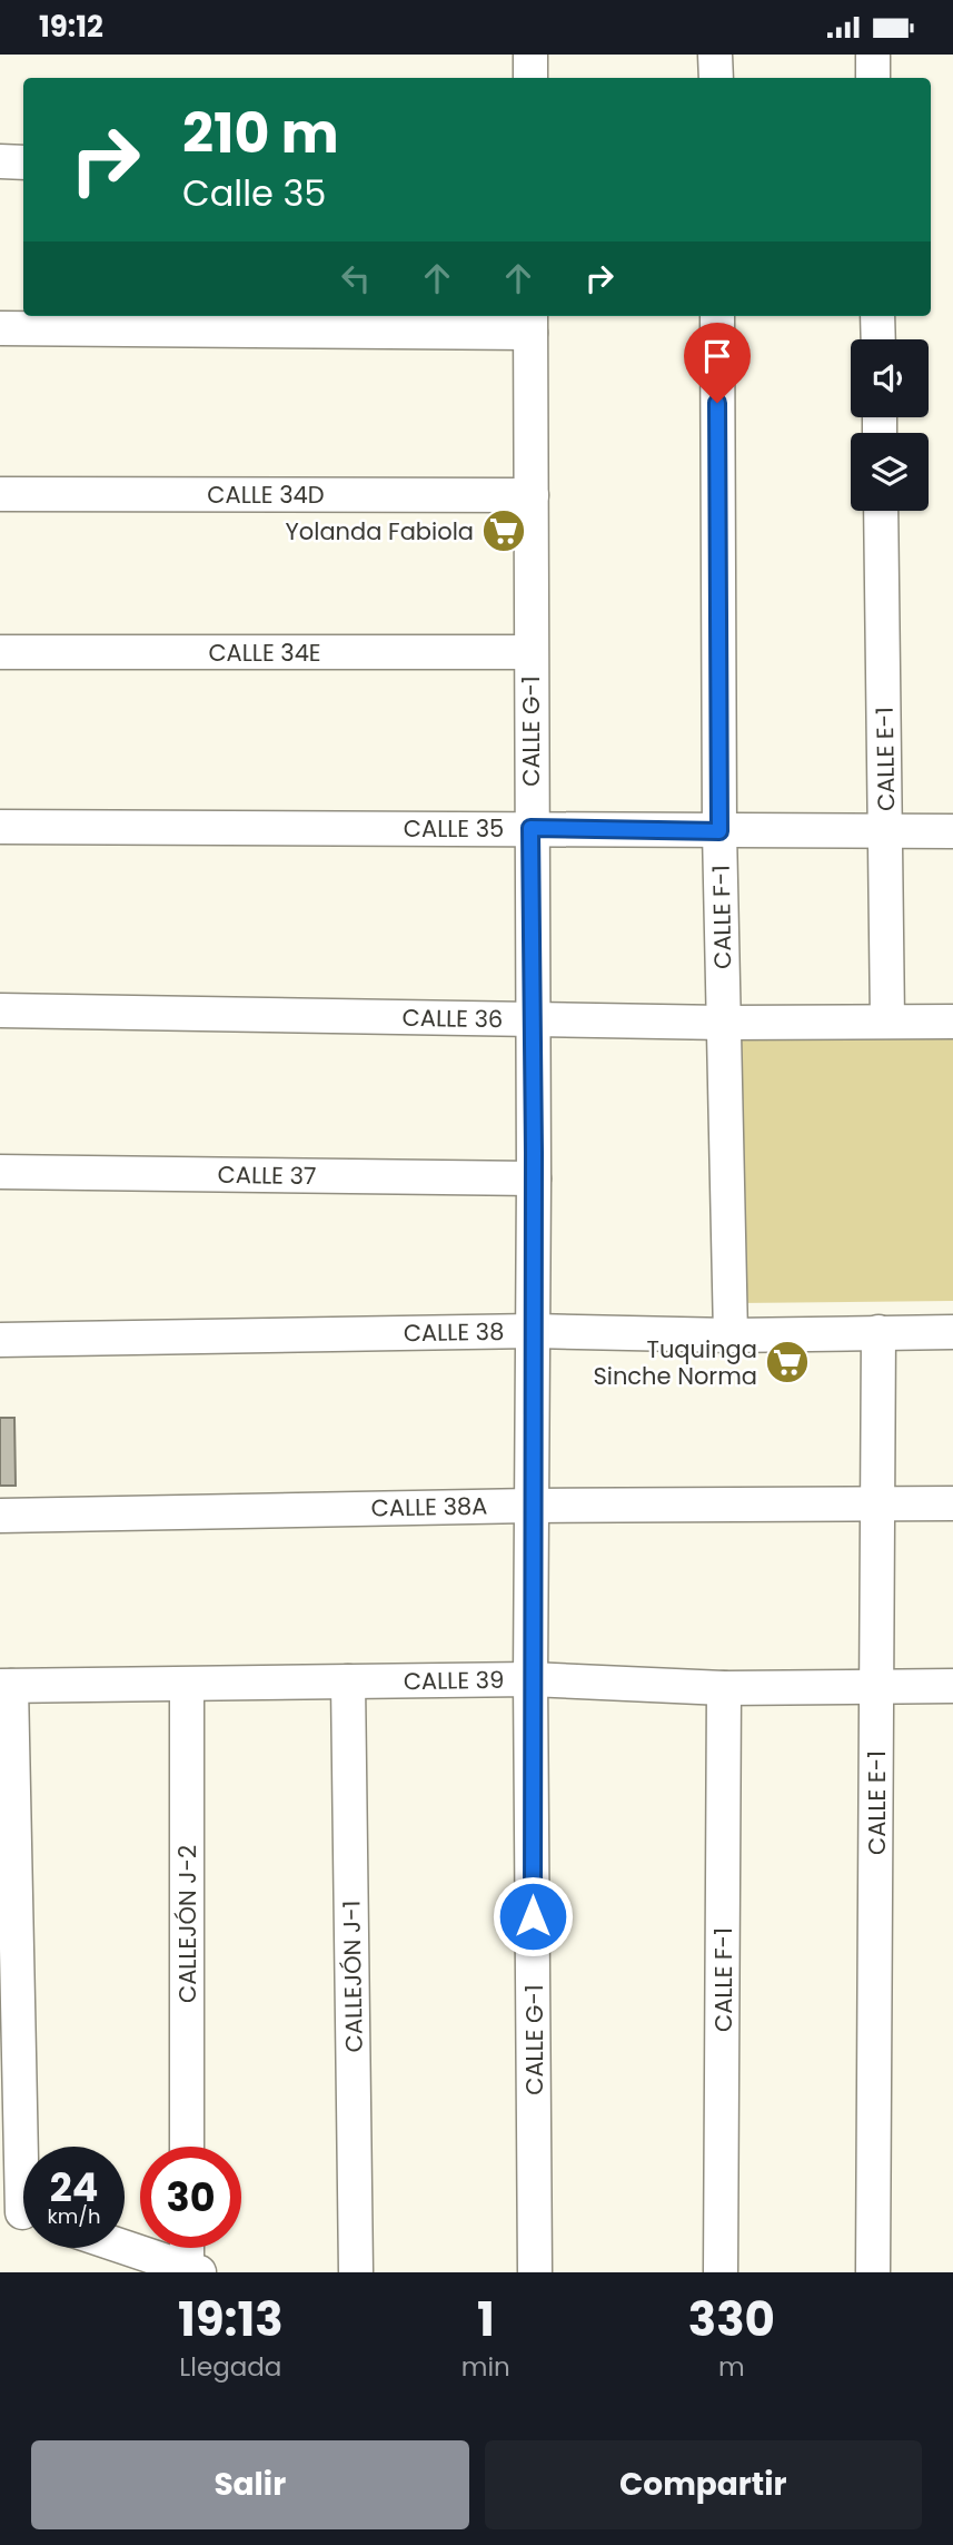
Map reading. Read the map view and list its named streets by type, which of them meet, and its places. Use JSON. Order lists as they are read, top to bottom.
{
  "streets": {
    "street": [
      "CALLE 34D",
      "CALLE 34E",
      "CALLE G-1",
      "CALLE E-1",
      "CALLE 35",
      "CALLE F-1",
      "CALLE 36",
      "CALLE 37",
      "CALLE 38",
      "CALLE 38A",
      "CALLE 39",
      "CALLEJÓN J-2",
      "CALLEJÓN J-1"
    ]
  },
  "crossings": [
    ["CALLE 34D", "CALLE G-1"],
    ["CALLE 34E", "CALLE G-1"],
    ["CALLE G-1", "CALLE 35"],
    ["CALLE G-1", "CALLE 36"],
    ["CALLE G-1", "CALLE 37"],
    ["CALLE G-1", "CALLE 38"],
    ["CALLE G-1", "CALLE 38A"],
    ["CALLE G-1", "CALLE 39"],
    ["CALLE E-1", "CALLE 35"],
    ["CALLE E-1", "CALLE 36"],
    ["CALLE E-1", "CALLE 38"],
    ["CALLE E-1", "CALLE 38A"],
    ["CALLE E-1", "CALLE 39"],
    ["CALLE 35", "CALLE F-1"],
    ["CALLE F-1", "CALLE 36"],
    ["CALLE F-1", "CALLE 38"],
    ["CALLE F-1", "CALLE 39"],
    ["CALLE 39", "CALLEJÓN J-2"],
    ["CALLE 39", "CALLEJÓN J-1"]
  ],
  "places": {
    "supermarket": ["Yolanda Fabiola", "Tuquinga Sinche Norma"]
  },
  "page": {
    "status": "19:12",
    "turn": ["210 m", "Calle 35"],
    "speed": "24 km/h",
    "limit": "30",
    "eta": [
      "19:13",
      "Llegada",
      "1",
      "min",
      "330",
      "m"
    ],
    "buttons": ["Salir", "Compartir"]
  }
}
